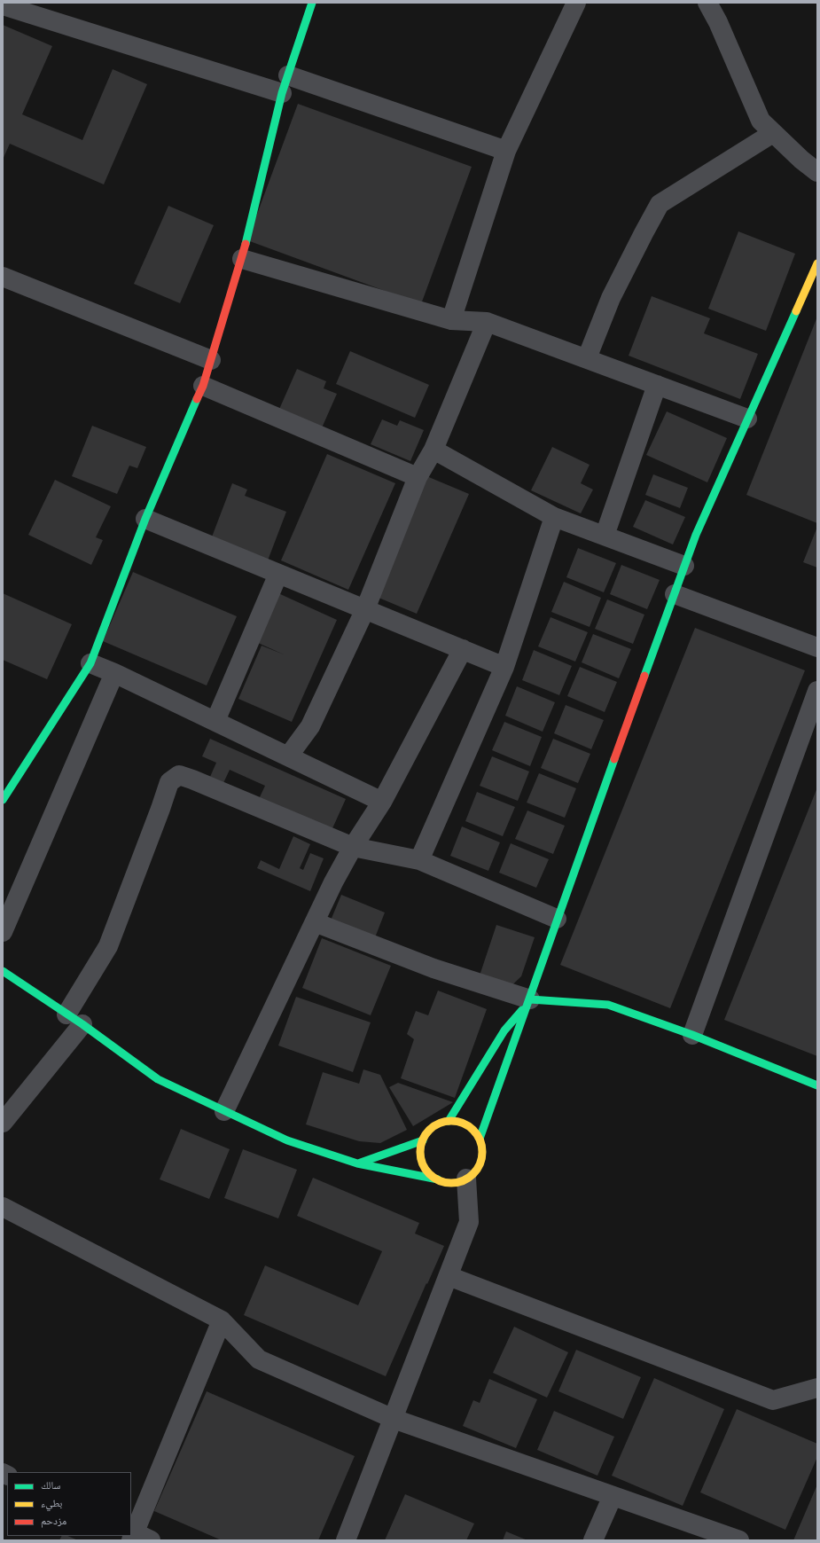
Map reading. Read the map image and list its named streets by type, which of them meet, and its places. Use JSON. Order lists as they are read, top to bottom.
{
  "legend": ["سالك", "بطيء", "مزدحم"]
}
